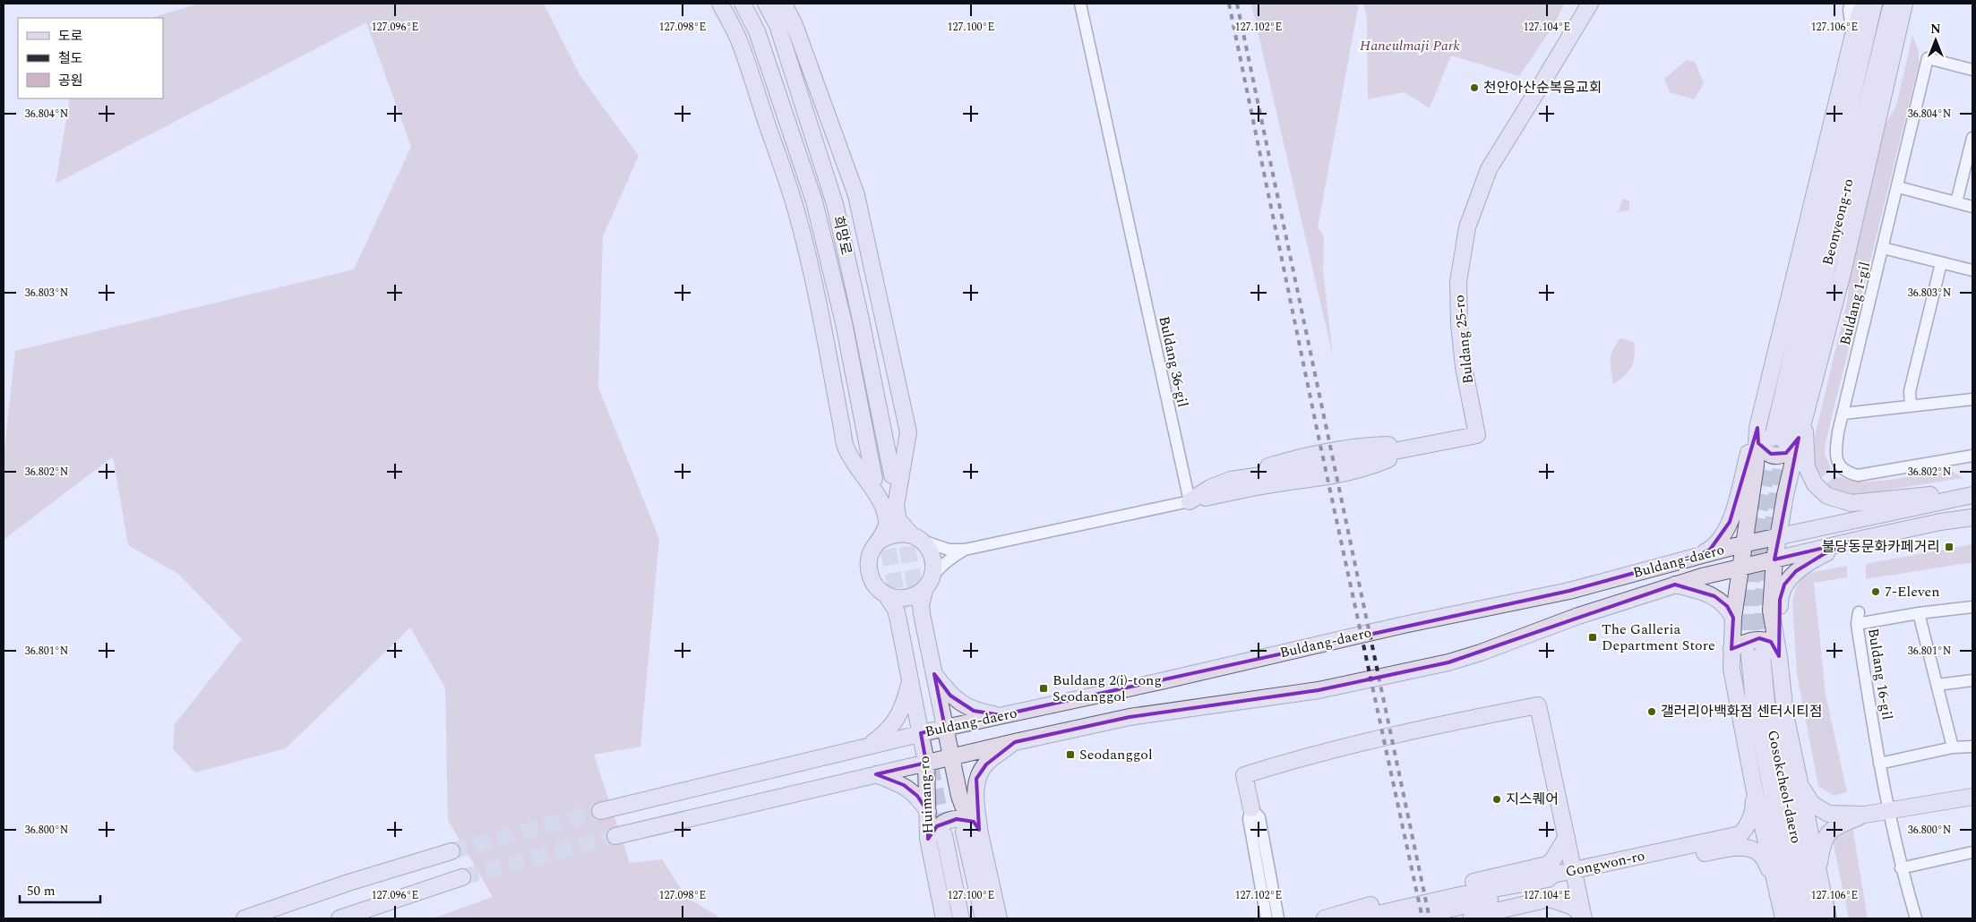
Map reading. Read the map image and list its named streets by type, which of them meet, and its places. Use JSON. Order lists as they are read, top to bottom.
{
  "streets": {
    "main road": [
      "Beonyeong-ro",
      "희망로",
      "Buldang 25-ro",
      "Buldang-daero",
      "Gosokcheol-daero",
      "Huimang-ro",
      "Gongwon-ro"
    ],
    "street": ["Buldang 1-gil", "Buldang 36-gil", "Buldang 16-gil"]
  },
  "crossings": [
    ["Buldang-daero", "Huimang-ro"]
  ],
  "parks": ["Haneulmaji Park"],
  "places": {
    "other": [
      "천안아산순복음교회",
      "7-Eleven",
      "갤러리아백화점 센터시티점",
      "지스퀘어"
    ],
    "transit": [
      "불당동문화카페거리",
      "The Galleria Department Store",
      "Buldang 2(i)-tong Seodanggol",
      "Seodanggol"
    ]
  },
  "legend": ["도로", "철도", "공원"],
  "scale_bar": "50 m",
  "north": "top",
  "coordinates": [
    "127.096°E",
    "127.098°E",
    "127.100°E",
    "127.102°E",
    "127.104°E",
    "127.106°E",
    "36.804°N",
    "36.803°N",
    "36.802°N",
    "36.801°N",
    "36.800°N"
  ]
}
